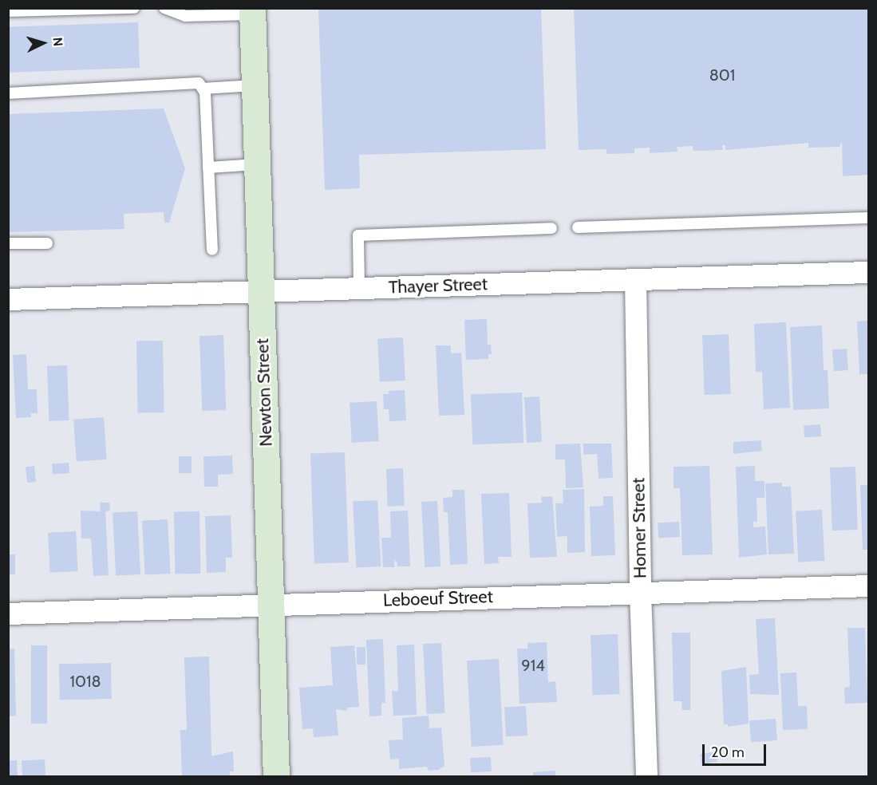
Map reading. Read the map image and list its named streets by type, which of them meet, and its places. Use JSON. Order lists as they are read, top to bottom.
{
  "streets": {
    "main road": ["Newton Street"],
    "street": ["Thayer Street", "Homer Street", "Leboeuf Street"]
  },
  "crossings": [
    ["Thayer Street", "Newton Street"],
    ["Thayer Street", "Homer Street"],
    ["Newton Street", "Leboeuf Street"],
    ["Homer Street", "Leboeuf Street"]
  ],
  "house_numbers": ["801", "914", "1018"],
  "scale_bar": "20 m",
  "north": "right"
}
